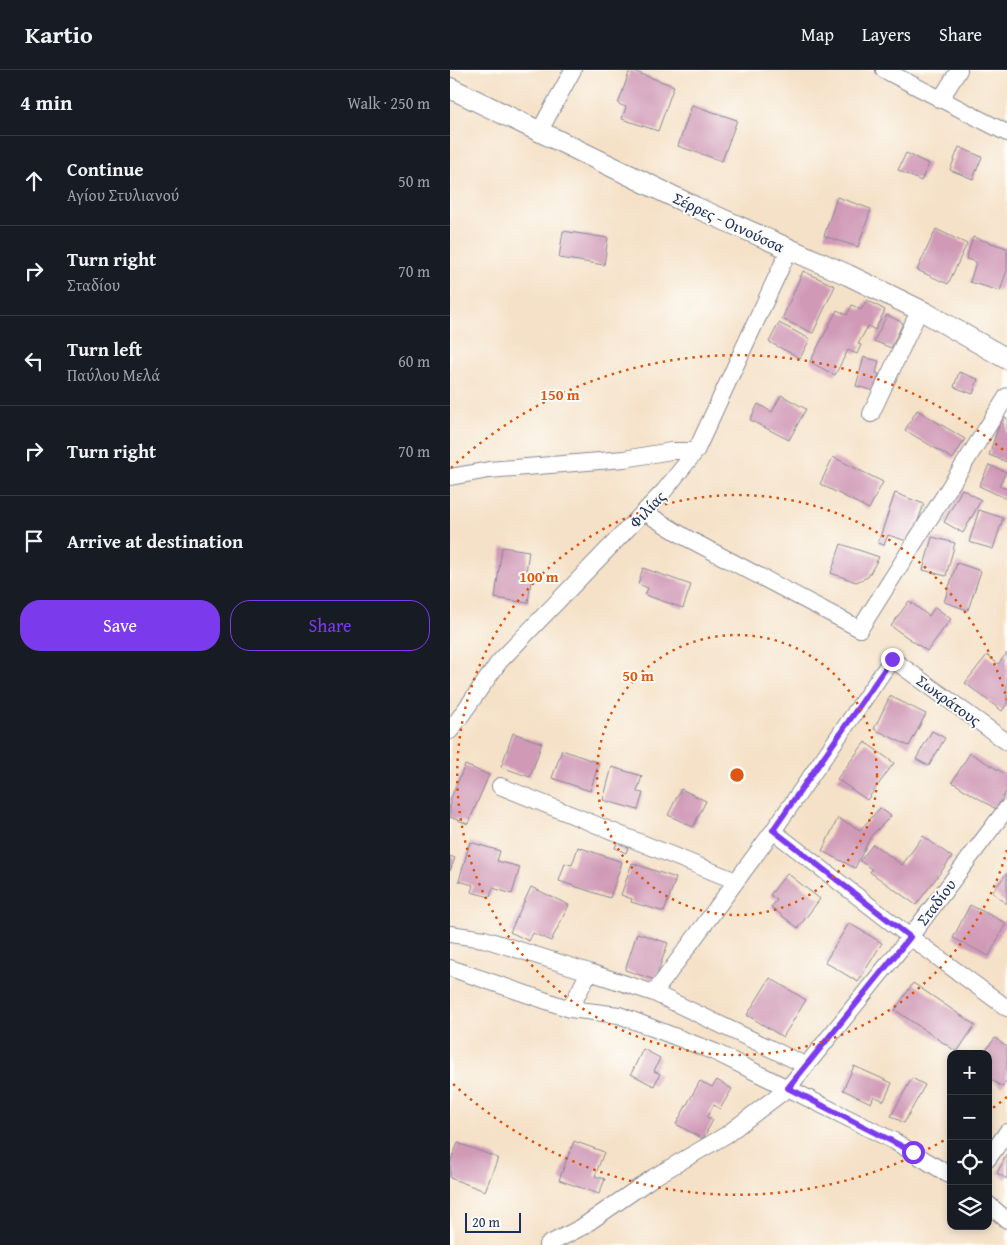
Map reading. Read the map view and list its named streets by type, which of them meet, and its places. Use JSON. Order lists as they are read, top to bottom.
{
  "streets": {
    "street": [
      "Σέρρες - Οινούσσα",
      "Φιλίας",
      "Σωκράτους",
      "Σταδίου"
    ]
  },
  "crossings": [
    ["Σέρρες - Οινούσσα", "Φιλίας"]
  ],
  "scale_bar": "20 m",
  "page": {
    "header": "Kartio",
    "nav": ["Map", "Layers", "Share"],
    "heading": ["4 min", "Walk · 250 m"],
    "list": [
      ["Continue", "Αγίου Στυλιανού", "50 m"],
      ["Turn right", "Σταδίου", "70 m"],
      ["Turn left", "Παύλου Μελά", "60 m"],
      ["Turn right", "70 m"],
      "Arrive at destination"
    ],
    "buttons": ["Save", "Share"],
    "map_buttons": ["+", "−"],
    "scale": "20 m"
  },
  "rings": ["150 m", "100 m", "50 m"]
}
